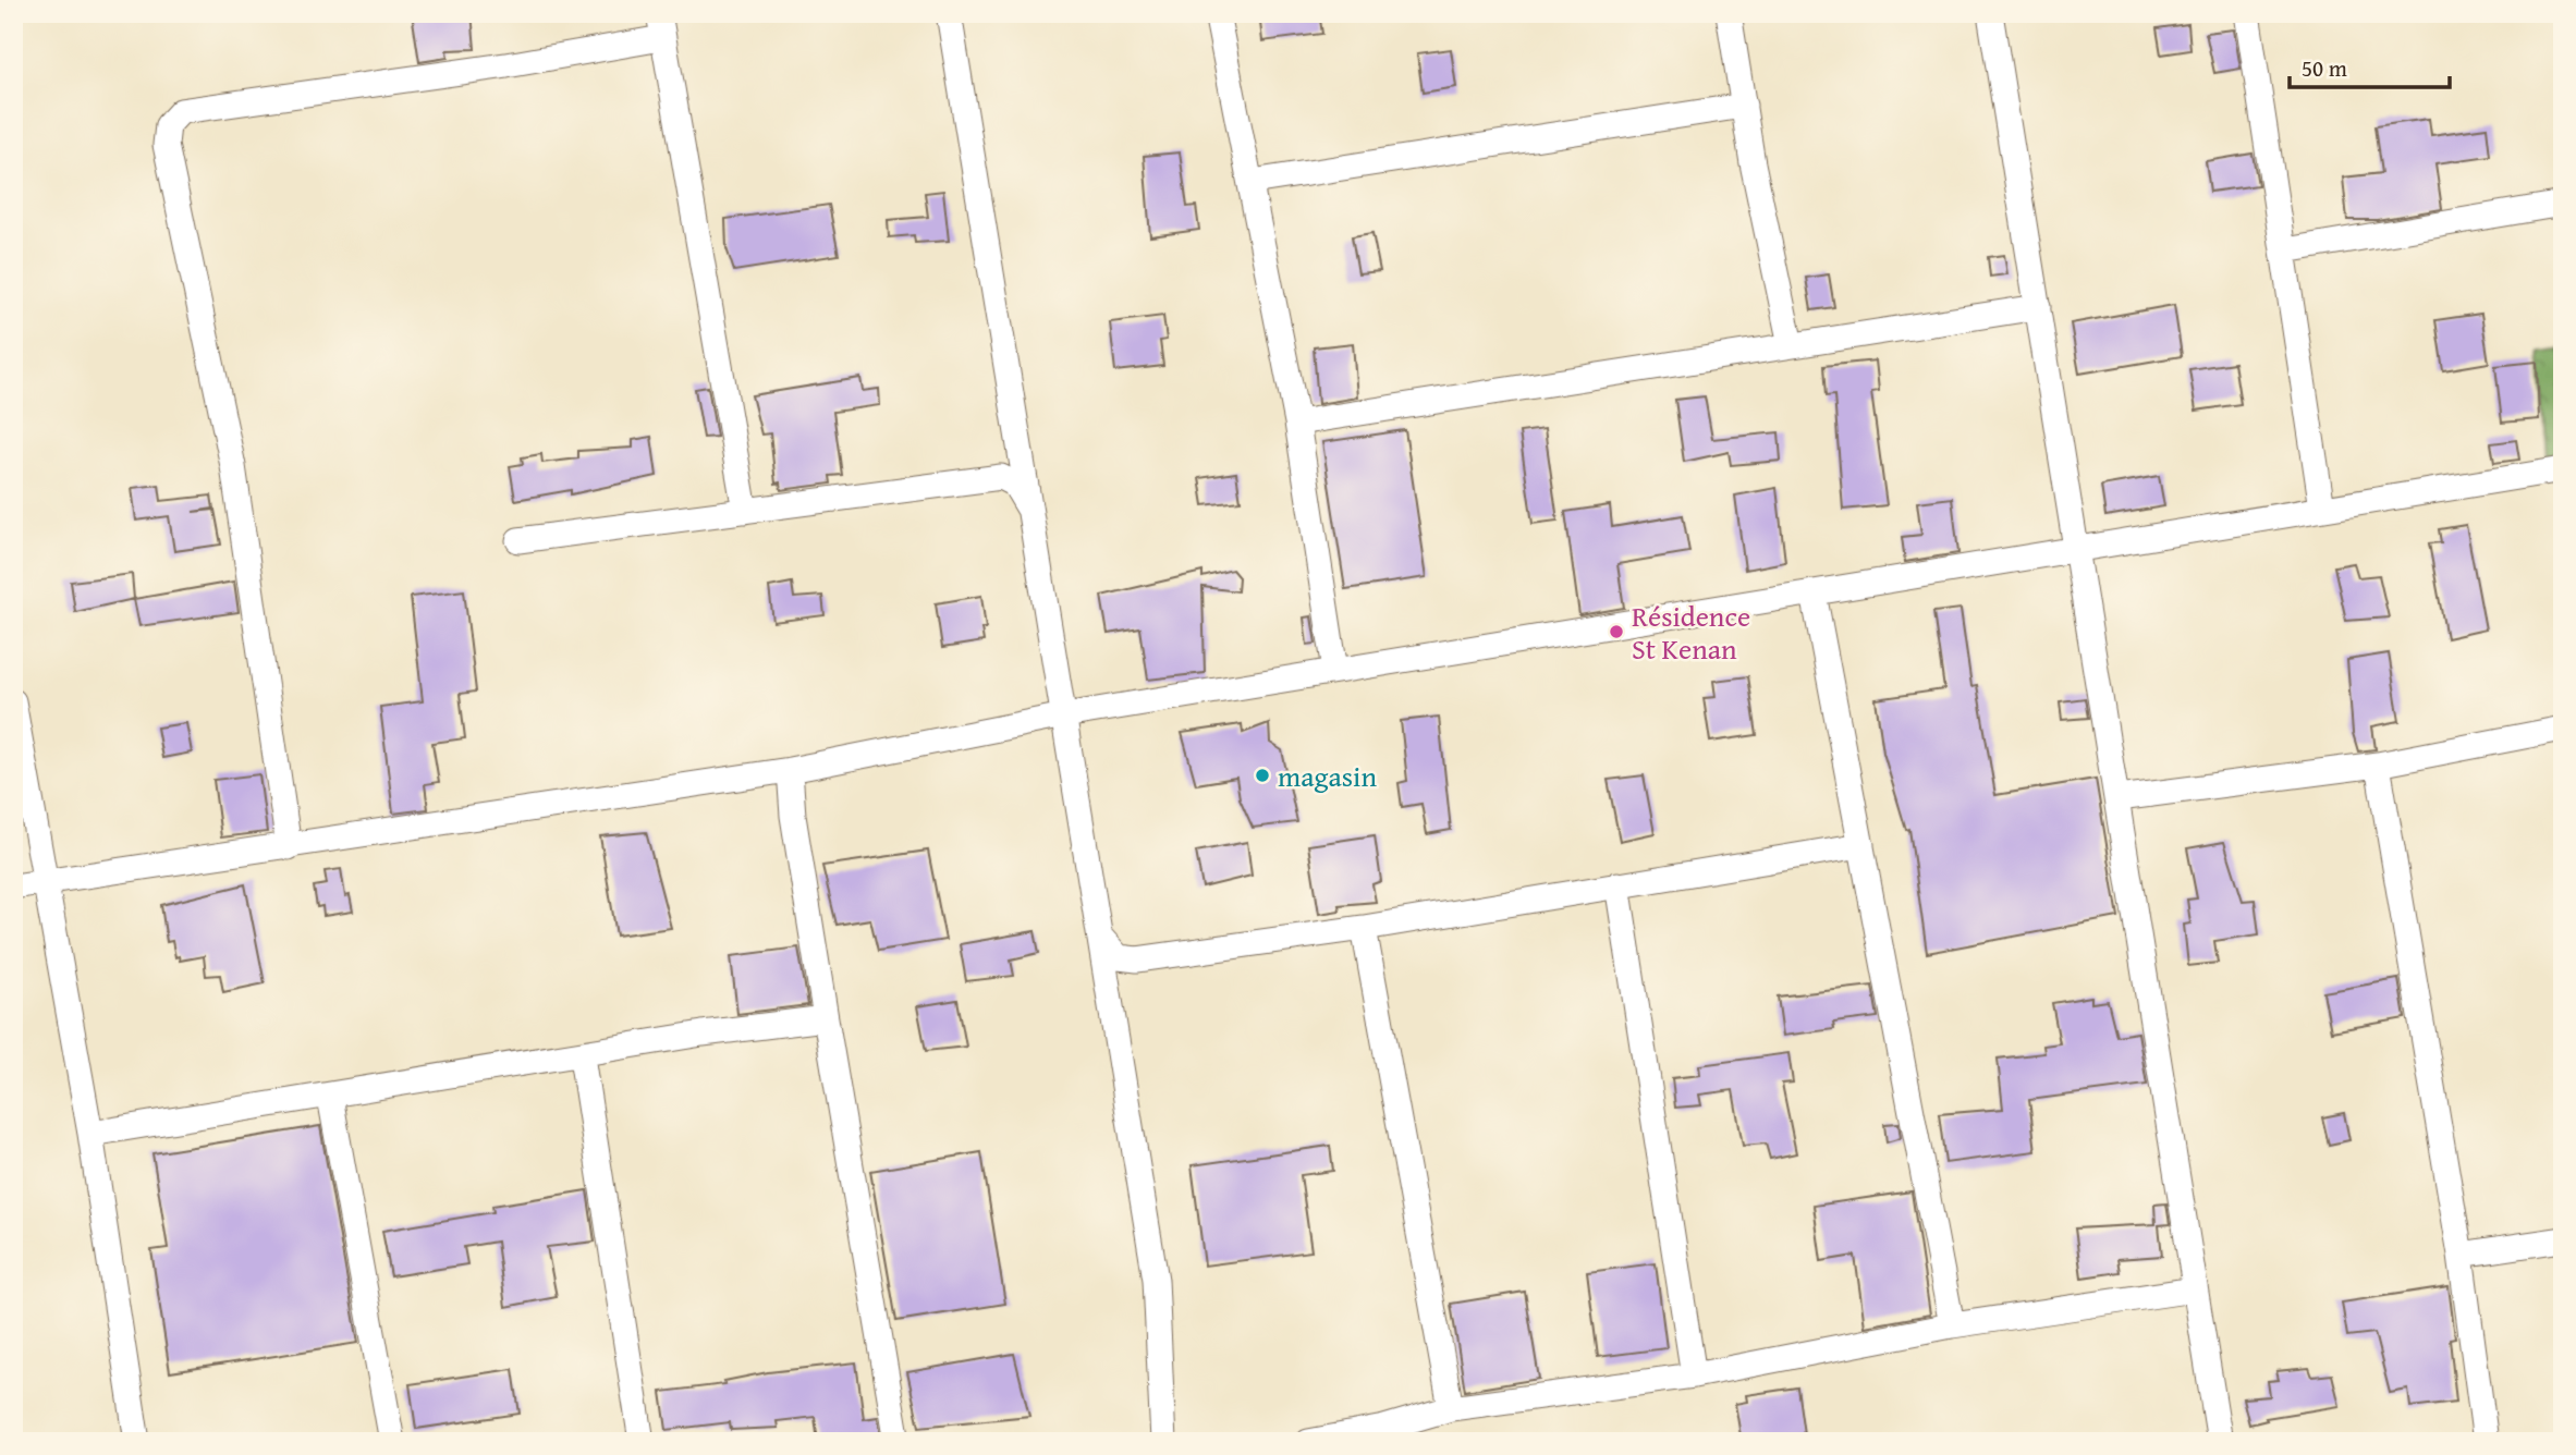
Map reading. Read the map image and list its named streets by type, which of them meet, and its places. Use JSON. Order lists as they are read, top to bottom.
{
  "places": ["Résidence St Kenan", "magasin"],
  "scale_bar": "50 m"
}
